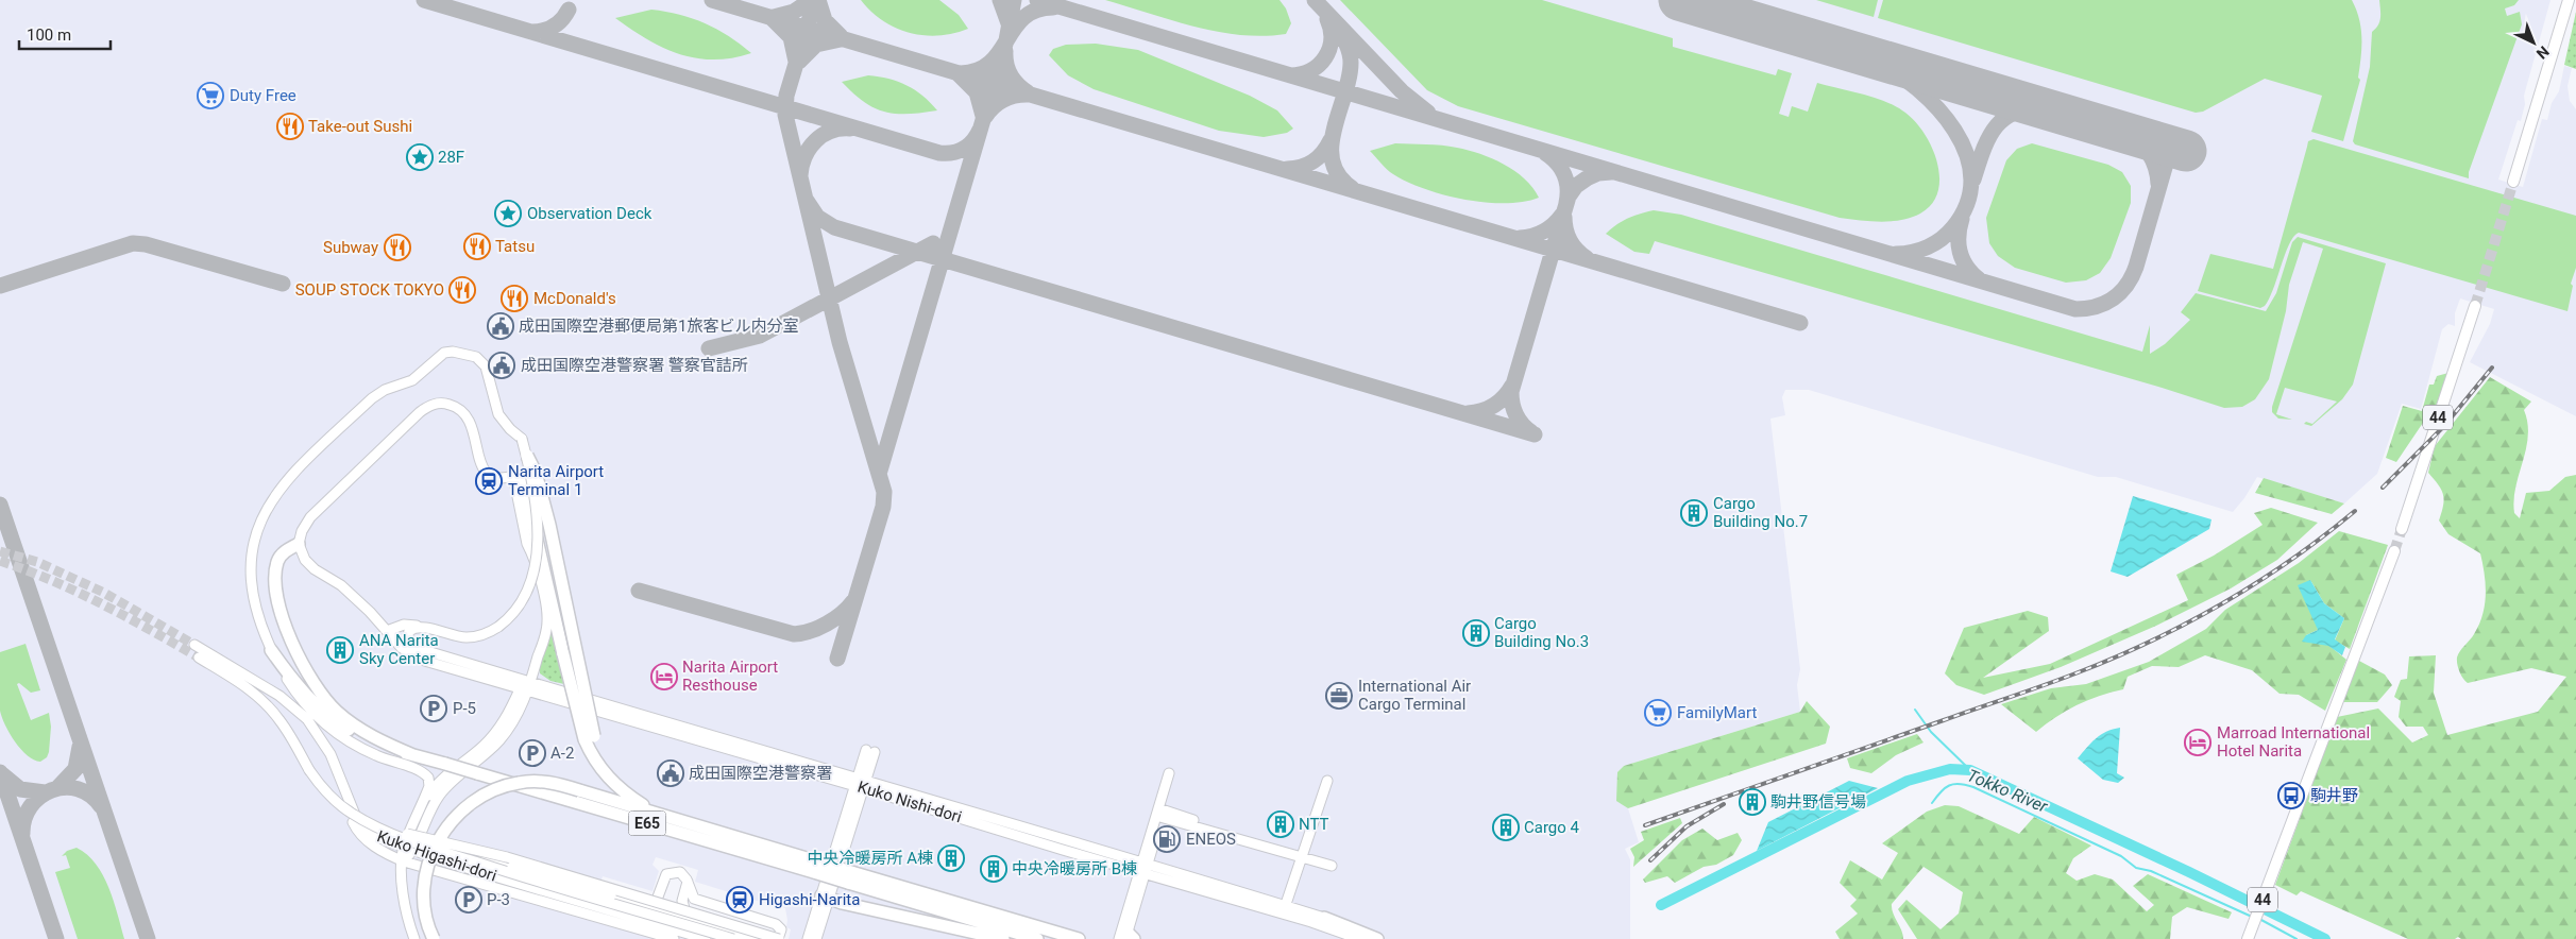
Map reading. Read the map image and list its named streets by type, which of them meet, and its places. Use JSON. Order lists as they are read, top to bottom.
{
  "streets": {
    "highway": ["E65"],
    "main road": ["44"],
    "street": ["Kuko Nishi-dori", "Kuko Higashi-dori"]
  },
  "water": ["Tokko River"],
  "places": {
    "supermarket": ["Duty Free", "FamilyMart"],
    "restaurant": [
      "Take-out Sushi",
      "Tatsu",
      "Subway",
      "SOUP STOCK TOKYO",
      "McDonald's"
    ],
    "place": ["28F", "Observation Deck"],
    "public building": ["成田国際空港郵便局第1旅客ビル内分室", "成田国際空港警察署 警察官詰所", "成田国際空港警察署"],
    "station": ["Narita Airport Terminal 1", "Higashi-Narita"],
    "building": [
      "Cargo Building No.7",
      "Cargo Building No.3",
      "ANA Narita Sky Center",
      "駒井野信号場",
      "NTT",
      "Cargo 4",
      "中央冷暖房所 A棟",
      "中央冷暖房所 B棟"
    ],
    "hotel": ["Narita Airport Resthouse", "Marroad International Hotel Narita"],
    "office": ["International Air Cargo Terminal"],
    "parking": ["P-5", "A-2", "P-3"],
    "bus stop": ["駒井野"],
    "fuel station": ["ENEOS"]
  },
  "scale_bar": "100 m",
  "north": "bottom right"
}
